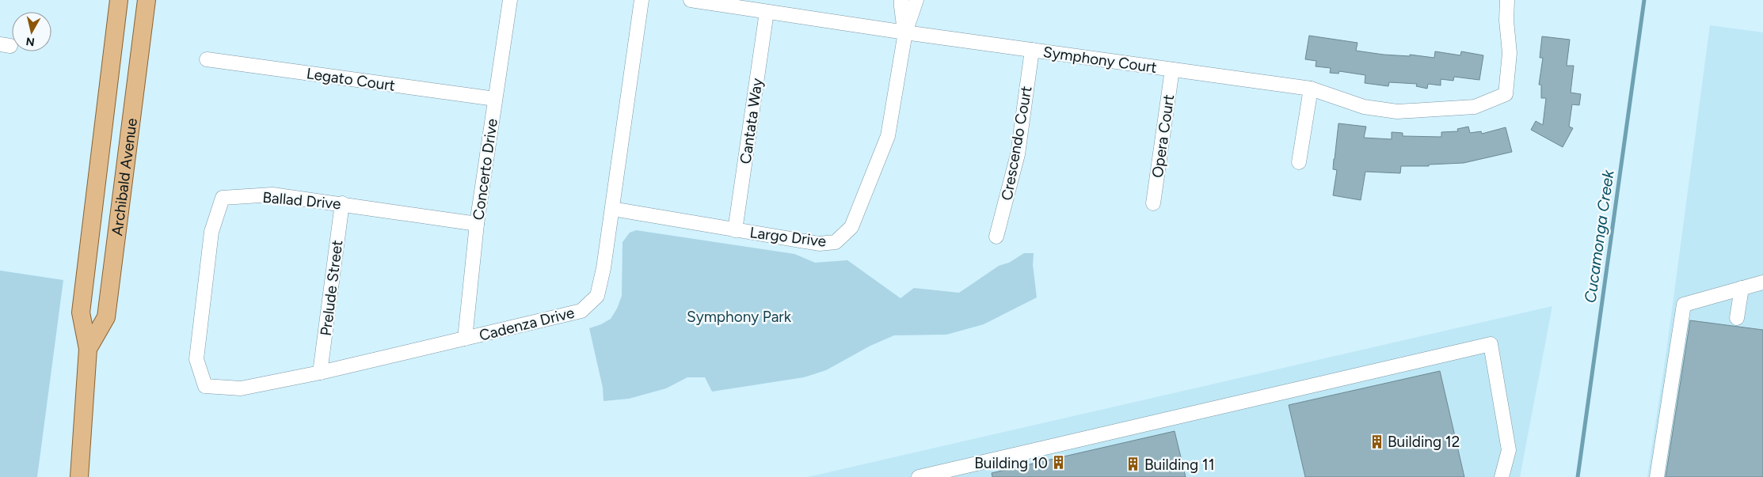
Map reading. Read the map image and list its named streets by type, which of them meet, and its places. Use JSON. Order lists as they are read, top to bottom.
{
  "streets": {
    "main road": ["Archibald Avenue"],
    "street": [
      "Symphony Court",
      "Legato Court",
      "Cantata Way",
      "Opera Court",
      "Crescendo Court",
      "Concerto Drive",
      "Ballad Drive",
      "Largo Drive",
      "Prelude Street",
      "Cadenza Drive"
    ]
  },
  "crossings": [
    ["Symphony Court", "Cantata Way"],
    ["Symphony Court", "Opera Court"],
    ["Symphony Court", "Crescendo Court"],
    ["Symphony Court", "Largo Drive"],
    ["Legato Court", "Concerto Drive"],
    ["Cantata Way", "Largo Drive"],
    ["Concerto Drive", "Ballad Drive"],
    ["Concerto Drive", "Cadenza Drive"],
    ["Ballad Drive", "Prelude Street"],
    ["Ballad Drive", "Cadenza Drive"],
    ["Largo Drive", "Cadenza Drive"],
    ["Prelude Street", "Cadenza Drive"]
  ],
  "water": ["Cucamonga Creek"],
  "parks": ["Symphony Park"],
  "places": {
    "building": ["Building 12", "Building 10", "Building 11"]
  },
  "north": "bottom"
}
